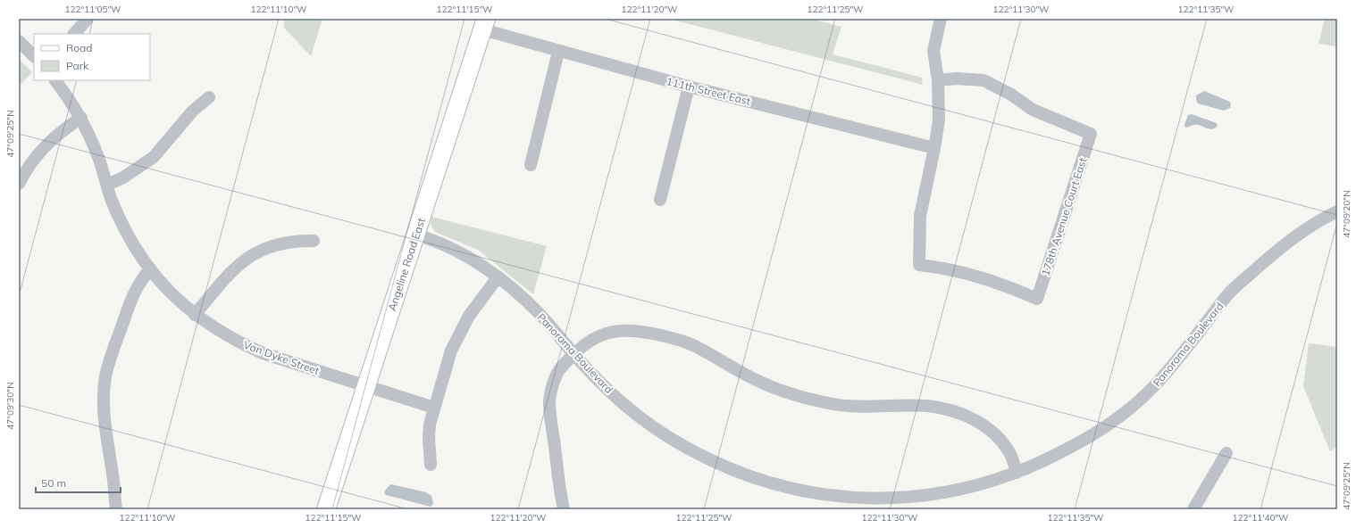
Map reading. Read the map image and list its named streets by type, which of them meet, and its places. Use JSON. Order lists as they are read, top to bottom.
{
  "streets": {
    "street": [
      "111th Street East",
      "178th Avenue Court East",
      "Angeline Road East",
      "Panorama Boulevard",
      "Van Dyke Street"
    ]
  },
  "crossings": [
    ["111th Street East", "178th Avenue Court East"],
    ["111th Street East", "Angeline Road East"],
    ["Angeline Road East", "Panorama Boulevard"],
    ["Angeline Road East", "Van Dyke Street"]
  ],
  "legend": ["Road", "Park"],
  "scale_bar": "50 m",
  "coordinates": [
    "122°11'05\"W",
    "122°11'10\"W",
    "122°11'15\"W",
    "122°11'20\"W",
    "122°11'25\"W",
    "122°11'30\"W",
    "122°11'35\"W",
    "47°09'25\"N",
    "47°09'20\"N",
    "47°09'30\"N",
    "122°11'40\"W"
  ]
}
